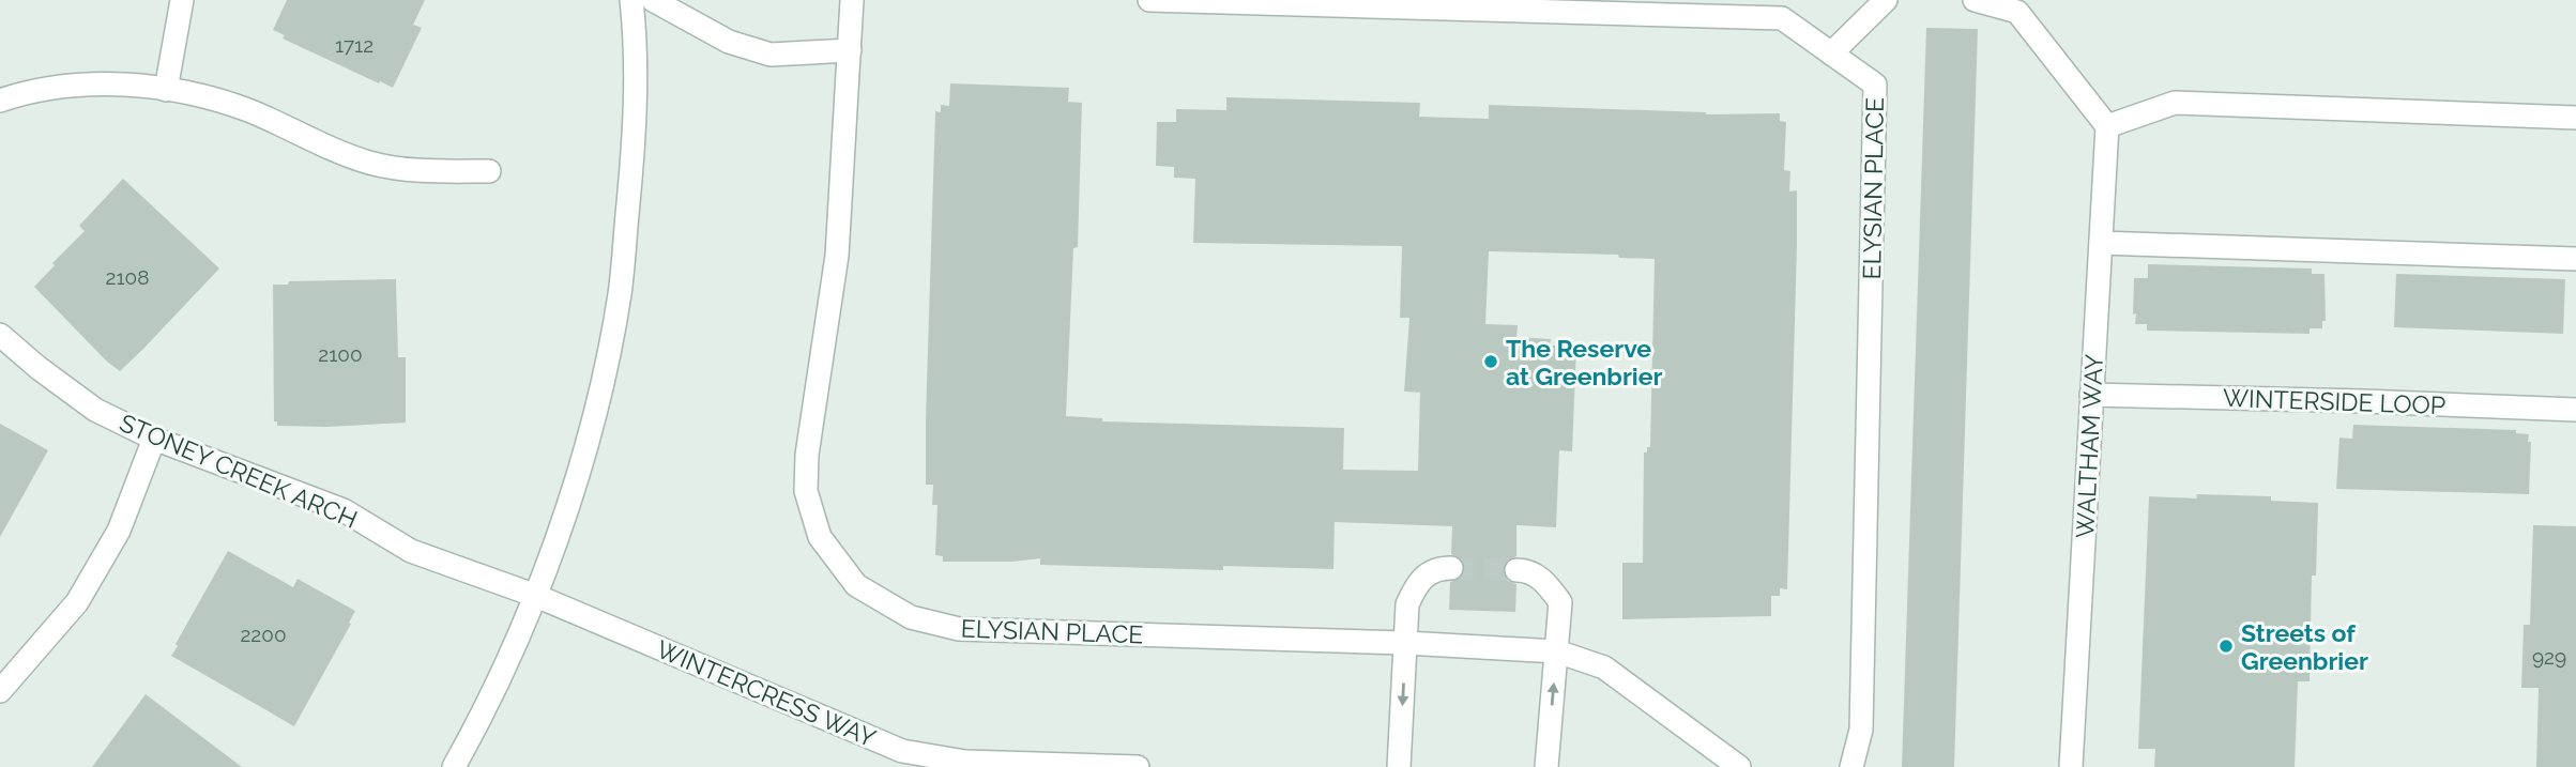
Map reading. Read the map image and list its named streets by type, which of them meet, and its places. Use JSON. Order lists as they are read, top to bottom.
{
  "streets": {
    "street": [
      "ELYSIAN PLACE",
      "WINTERSIDE LOOP",
      "WALTHAM WAY",
      "STONEY CREEK ARCH",
      "WINTERCRESS WAY"
    ]
  },
  "crossings": [
    ["WINTERSIDE LOOP", "WALTHAM WAY"],
    ["STONEY CREEK ARCH", "WINTERCRESS WAY"]
  ],
  "places": ["The Reserve at Greenbrier", "Streets of Greenbrier"],
  "house_numbers": [
    "1712",
    "2108",
    "2100",
    "2200",
    "929"
  ]
}
